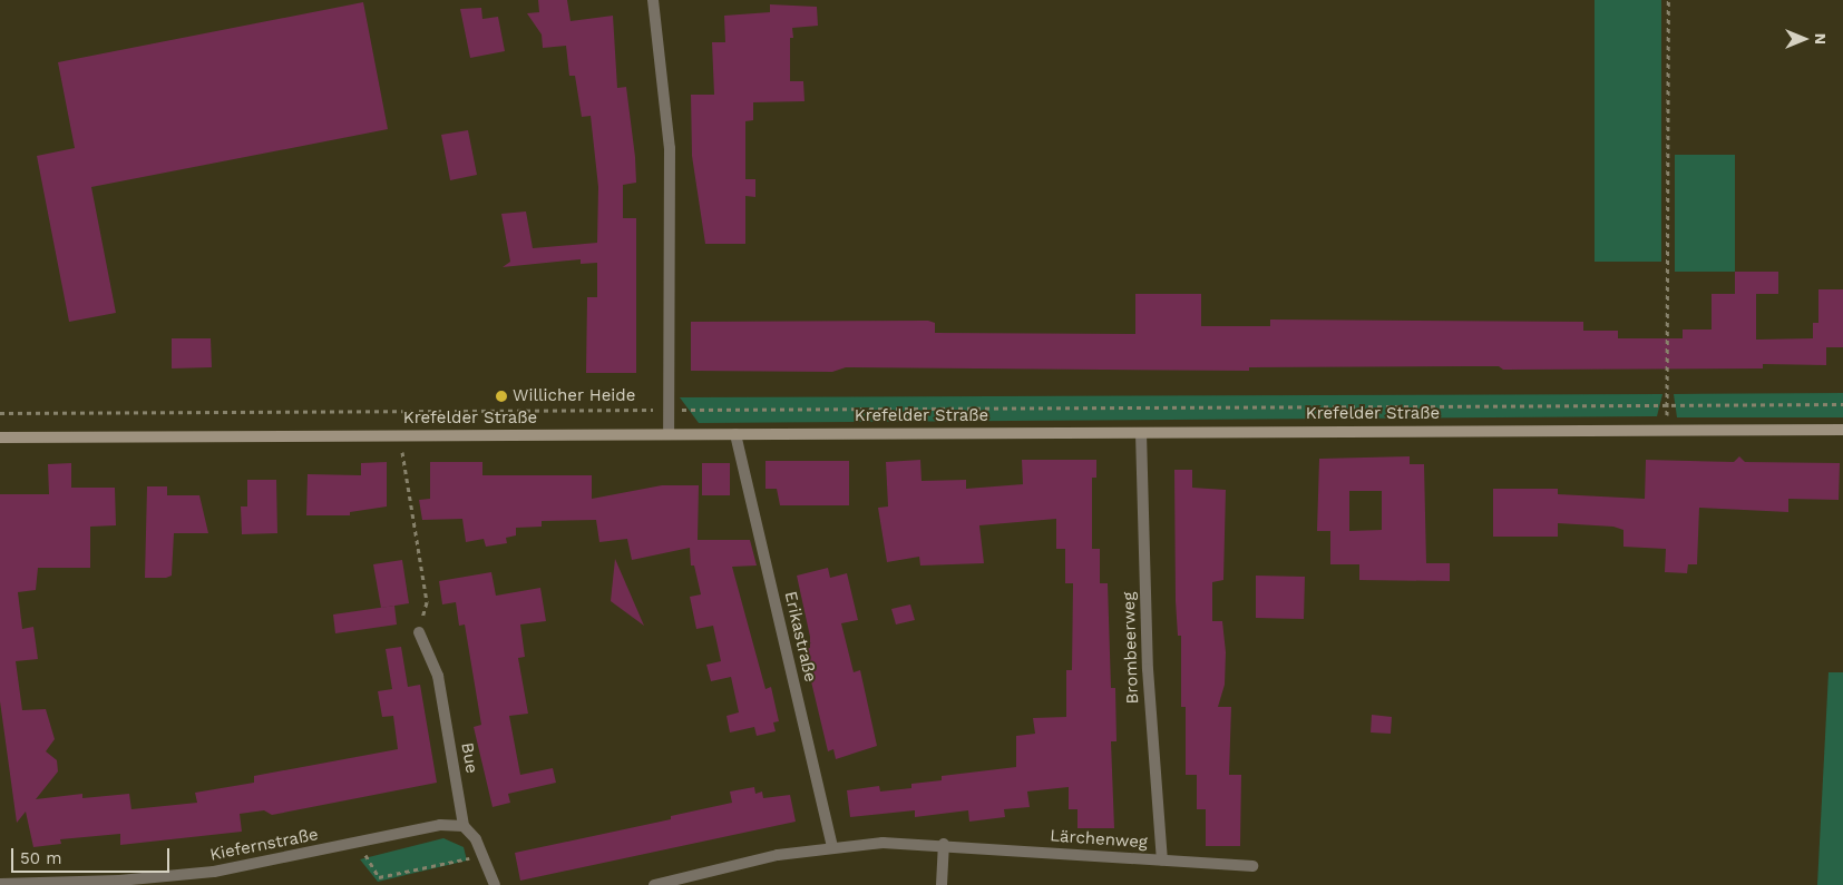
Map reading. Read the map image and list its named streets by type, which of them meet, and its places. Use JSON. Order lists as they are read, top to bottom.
{
  "streets": {
    "main road": ["Krefelder Straße"],
    "street": [
      "Erikastraße",
      "Brombeerweg",
      "Bue",
      "Lärchenweg",
      "Kiefernstraße"
    ]
  },
  "crossings": [
    ["Krefelder Straße", "Erikastraße"],
    ["Krefelder Straße", "Brombeerweg"],
    ["Erikastraße", "Lärchenweg"],
    ["Brombeerweg", "Lärchenweg"],
    ["Bue", "Kiefernstraße"]
  ],
  "places": ["Willicher Heide"],
  "scale_bar": "50 m",
  "north": "right"
}
